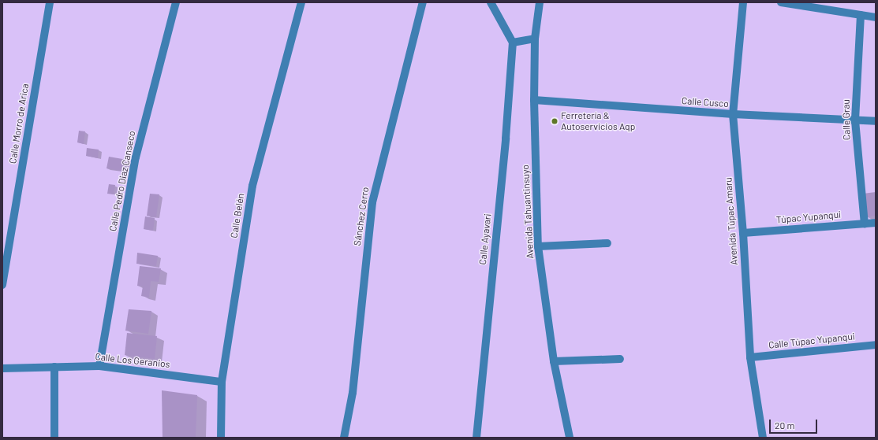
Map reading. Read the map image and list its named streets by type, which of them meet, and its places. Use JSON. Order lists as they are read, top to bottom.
{
  "streets": {
    "street": [
      "Calle Cusco",
      "Calle Grau",
      "Calle Morro de Arica",
      "Calle Pedro Diaz Canseco",
      "Avenida Tahuantinsuyo",
      "Calle Belén",
      "Sánchez Cerro",
      "Túpac Yupanqui",
      "Avenida Túpac Amaru",
      "Calle Ayavari",
      "Calle Túpac Yupanqui",
      "Calle Los Geranios"
    ]
  },
  "crossings": [
    ["Calle Cusco", "Calle Grau"],
    ["Calle Cusco", "Avenida Tahuantinsuyo"],
    ["Calle Cusco", "Avenida Túpac Amaru"],
    ["Calle Grau", "Túpac Yupanqui"],
    ["Calle Pedro Diaz Canseco", "Calle Los Geranios"],
    ["Calle Belén", "Calle Los Geranios"],
    ["Túpac Yupanqui", "Avenida Túpac Amaru"],
    ["Avenida Túpac Amaru", "Calle Túpac Yupanqui"]
  ],
  "places": ["Ferretería & Autoservicios Aqp"],
  "scale_bar": "20 m"
}
